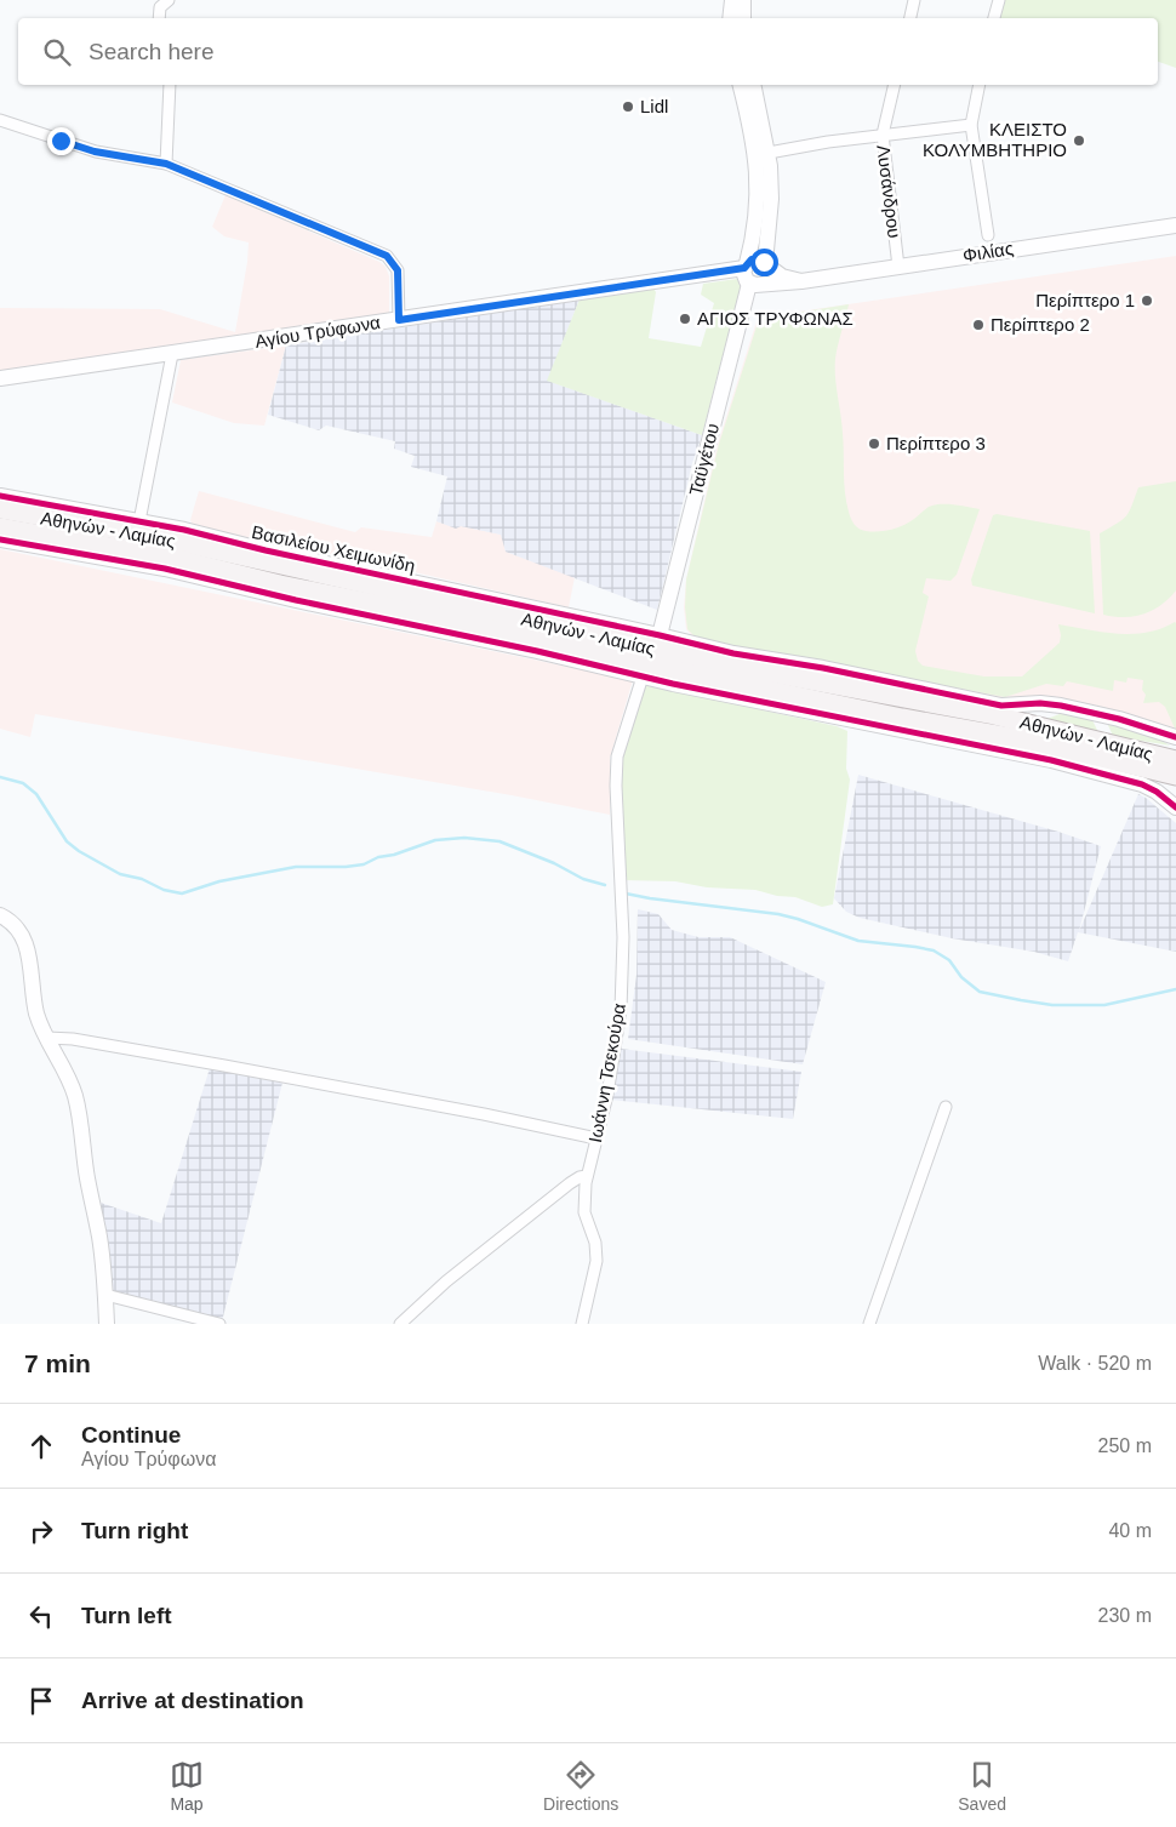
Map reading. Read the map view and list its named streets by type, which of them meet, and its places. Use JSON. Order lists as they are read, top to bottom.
{
  "streets": {
    "main road": ["Αθηνών - Λαμίας"],
    "street": [
      "Λυσάνδρου",
      "Φιλίας",
      "Αγίου Τρύφωνα",
      "Ταϋγέτου",
      "Βασιλείου Χειμωνίδη",
      "Ιωάννη Τσεκούρα"
    ]
  },
  "crossings": [
    ["Λυσάνδρου", "Φιλίας"],
    ["Φιλίας", "Αγίου Τρύφωνα"],
    ["Φιλίας", "Ταϋγέτου"],
    ["Αγίου Τρύφωνα", "Ταϋγέτου"],
    ["Ταϋγέτου", "Βασιλείου Χειμωνίδη"]
  ],
  "places": [
    "Lidl",
    "ΚΛΕΙΣΤΟ ΚΟΛΥΜΒΗΤΗΡΙΟ",
    "Περίπτερο 1",
    "ΑΓΙΟΣ ΤΡΥΦΩΝΑΣ",
    "Περίπτερο 2",
    "Περίπτερο 3"
  ],
  "page": {
    "search": "Search here",
    "heading": ["7 min", "Walk · 520 m"],
    "list": [
      ["Continue", "Αγίου Τρύφωνα", "250 m"],
      ["Turn right", "40 m"],
      ["Turn left", "230 m"],
      "Arrive at destination"
    ],
    "nav": ["Map", "Directions", "Saved"]
  }
}
